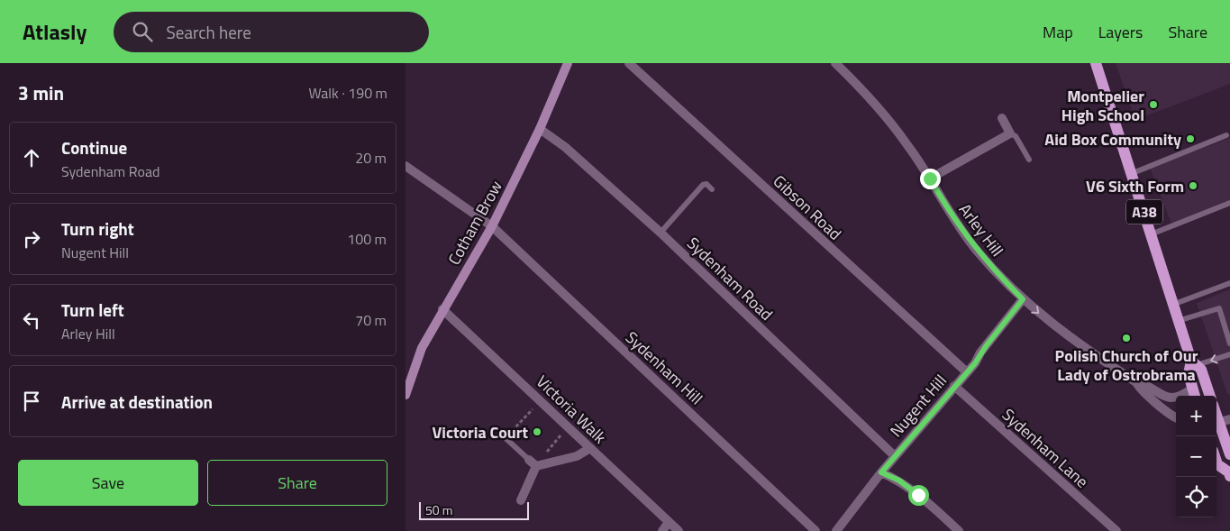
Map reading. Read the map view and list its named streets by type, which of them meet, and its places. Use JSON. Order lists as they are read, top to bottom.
{
  "streets": {
    "main road": ["A38"],
    "street": [
      "Gibson Road",
      "Cotham Brow",
      "Arley Hill",
      "Sydenham Road",
      "Sydenham Hill",
      "Nugent Hill",
      "Victoria Walk",
      "Sydenham Lane"
    ]
  },
  "crossings": [
    ["Gibson Road", "Nugent Hill"],
    ["A38", "Arley Hill"],
    ["Cotham Brow", "Sydenham Road"],
    ["Cotham Brow", "Sydenham Hill"],
    ["Cotham Brow", "Victoria Walk"],
    ["Arley Hill", "Nugent Hill"],
    ["Sydenham Road", "Nugent Hill"],
    ["Nugent Hill", "Sydenham Lane"]
  ],
  "places": [
    "Montpelier High School",
    "Aid Box Community",
    "V6 Sixth Form",
    "Polish Church of Our Lady of Ostrobrama",
    "Victoria Court"
  ],
  "scale_bar": "50 m",
  "page": {
    "header": "Atlasly",
    "search": "Search here",
    "nav": ["Map", "Layers", "Share"],
    "heading": ["3 min", "Walk · 190 m"],
    "list": [
      ["Continue", "Sydenham Road", "20 m"],
      ["Turn right", "Nugent Hill", "100 m"],
      ["Turn left", "Arley Hill", "70 m"],
      "Arrive at destination"
    ],
    "map_buttons": ["+", "−"],
    "buttons": ["Save", "Share"],
    "scale": "50 m"
  }
}
